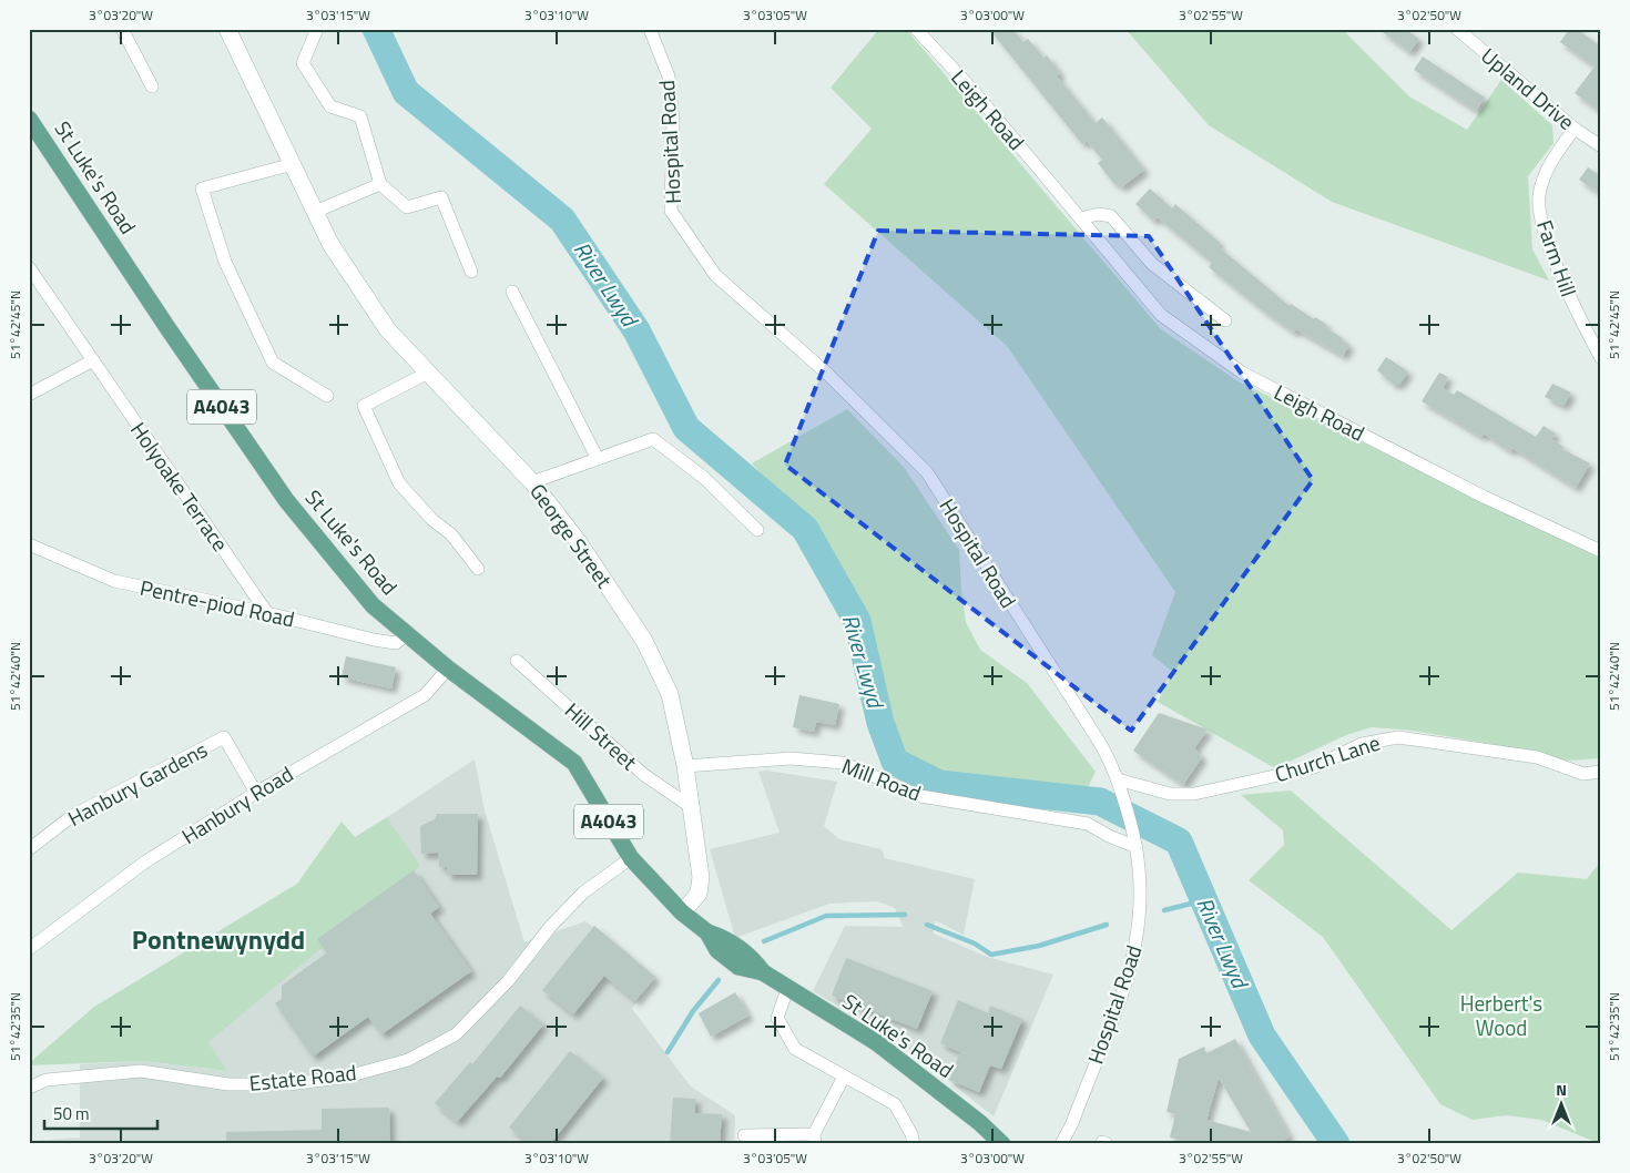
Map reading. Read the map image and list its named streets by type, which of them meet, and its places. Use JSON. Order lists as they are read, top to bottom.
{
  "streets": {
    "main road": ["St Luke's Road", "A4043", "George Street"],
    "street": [
      "Upland Drive",
      "Leigh Road",
      "Hospital Road",
      "Farm Hill",
      "Holyoake Terrace",
      "Pentre-piod Road",
      "Hill Street",
      "Church Lane",
      "Mill Road",
      "Hanbury Gardens",
      "Hanbury Road",
      "Estate Road"
    ]
  },
  "crossings": [
    ["Upland Drive", "Farm Hill"],
    ["Hospital Road", "Church Lane"],
    ["Hospital Road", "Mill Road"],
    ["St Luke's Road", "George Street"],
    ["St Luke's Road", "Pentre-piod Road"],
    ["St Luke's Road", "Hanbury Road"],
    ["St Luke's Road", "Estate Road"],
    ["Holyoake Terrace", "Pentre-piod Road"],
    ["George Street", "Hill Street"],
    ["George Street", "Mill Road"],
    ["Hanbury Gardens", "Hanbury Road"]
  ],
  "districts": ["Pontnewynydd"],
  "water": ["River Lwyd"],
  "parks": ["Herbert's Wood"],
  "scale_bar": "50 m",
  "north": "top",
  "coordinates": [
    "3°03'20\"W",
    "3°03'15\"W",
    "3°03'10\"W",
    "3°03'05\"W",
    "3°03'00\"W",
    "3°02'55\"W",
    "3°02'50\"W",
    "51°42'45\"N",
    "51°42'40\"N",
    "51°42'35\"N"
  ]
}
